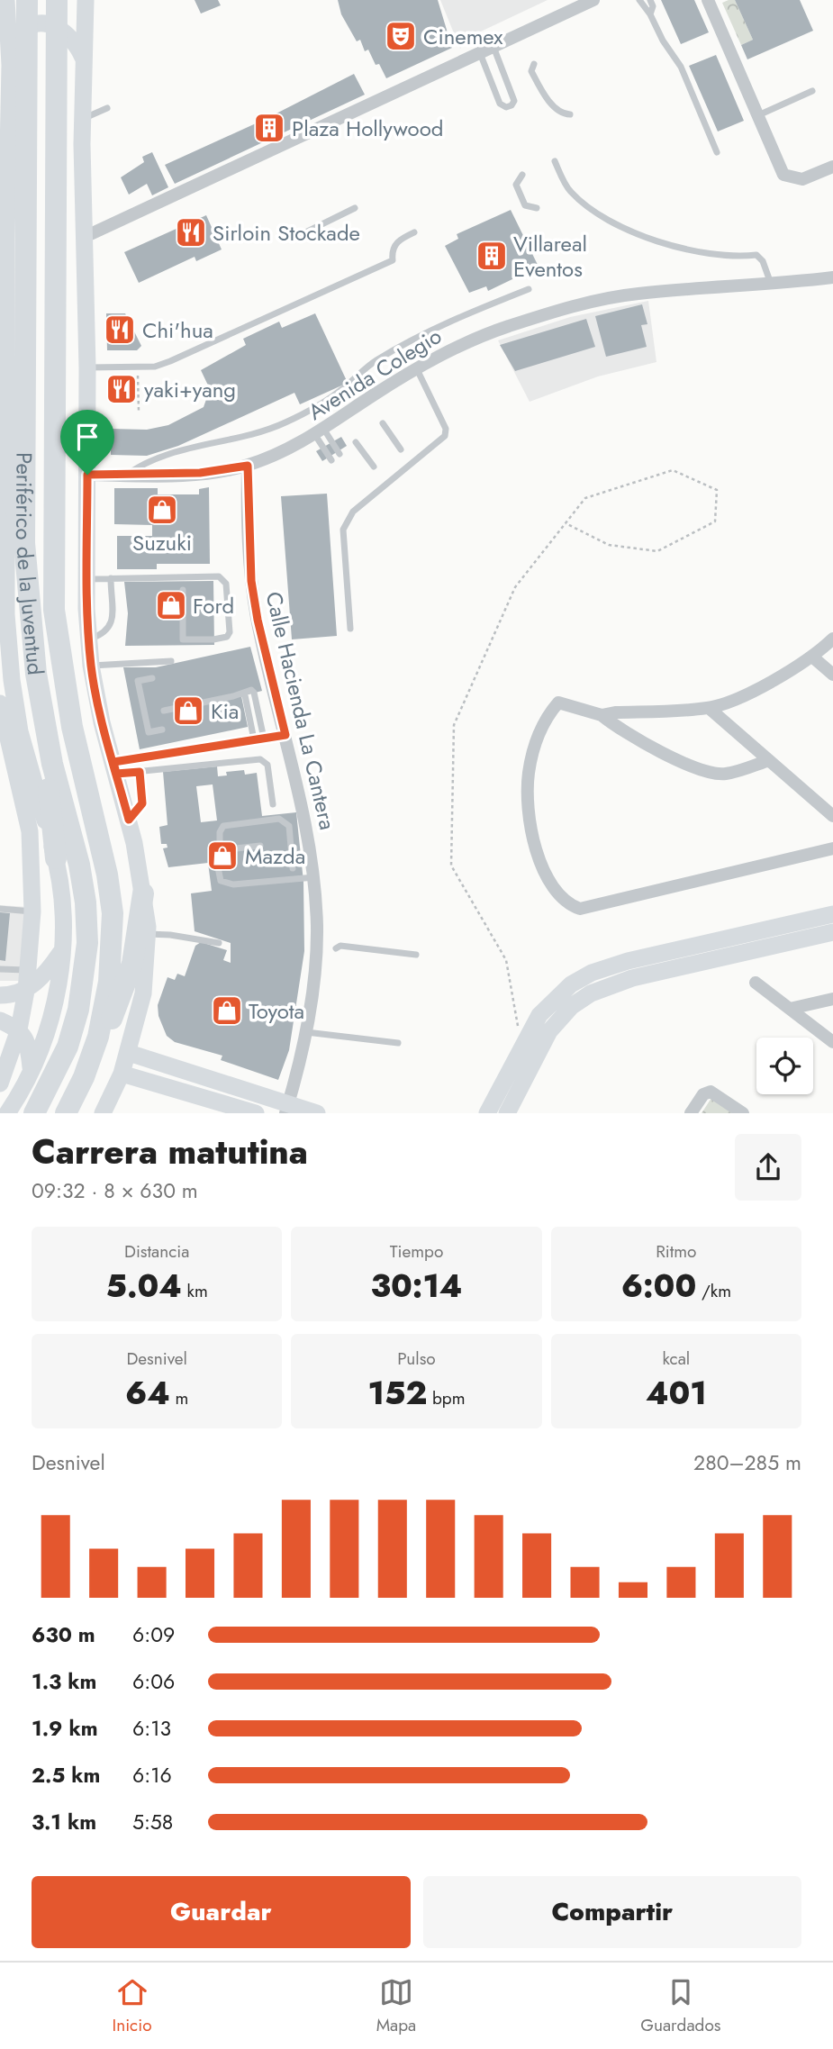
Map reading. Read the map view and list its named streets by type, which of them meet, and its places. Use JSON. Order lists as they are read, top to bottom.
{
  "streets": {
    "highway": ["Periférico de la Juventud"],
    "street": ["Avenida Colegio", "Calle Hacienda La Cantera"]
  },
  "crossings": [
    ["Avenida Colegio", "Calle Hacienda La Cantera"]
  ],
  "places": {
    "theatre": ["Cinemex"],
    "building": ["Plaza Hollywood", "Villareal Eventos"],
    "restaurant": ["Sirloin Stockade", "Chi'hua", "yaki+yang"],
    "shop": [
      "Suzuki",
      "Ford",
      "Kia",
      "Mazda",
      "Toyota"
    ]
  },
  "page": {
    "heading": ["Carrera matutina", "09:32 · 8 × 630 m"],
    "stats": [
      ["Distancia", "5.04 km"],
      ["Tiempo", "30:14"],
      ["Ritmo", "6:00 /km"],
      ["Desnivel", "64 m"],
      ["Pulso", "152 bpm"],
      ["kcal", "401"]
    ],
    "chart": ["Desnivel", "280–285 m"],
    "list": [
      {
        "name": "630 m",
        "note": "6:09"
      },
      {
        "name": "1.3 km",
        "note": "6:06"
      },
      {
        "name": "1.9 km",
        "note": "6:13"
      },
      {
        "name": "2.5 km",
        "note": "6:16"
      },
      {
        "name": "3.1 km",
        "note": "5:58"
      }
    ],
    "buttons": ["Guardar", "Compartir"],
    "tabs": ["Inicio", "Mapa", "Guardados"]
  }
}
